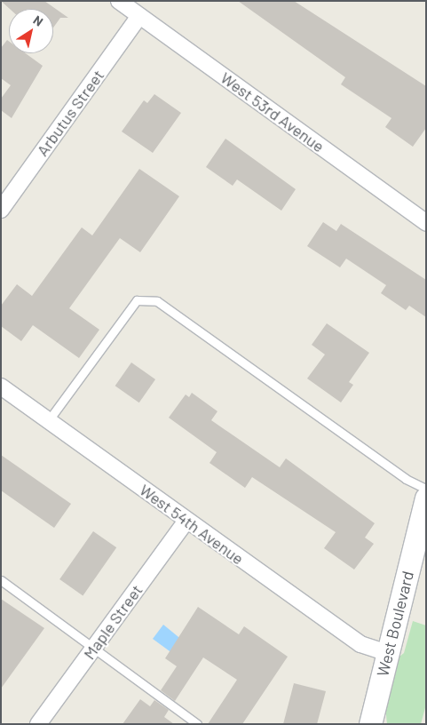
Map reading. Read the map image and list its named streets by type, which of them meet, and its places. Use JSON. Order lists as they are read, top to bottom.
{
  "streets": {
    "street": [
      "West 53rd Avenue",
      "Arbutus Street",
      "West 54th Avenue",
      "Maple Street",
      "West Boulevard"
    ]
  },
  "crossings": [
    ["West 53rd Avenue", "Arbutus Street"],
    ["West 54th Avenue", "Maple Street"],
    ["West 54th Avenue", "West Boulevard"]
  ],
  "north": "top right"
}
